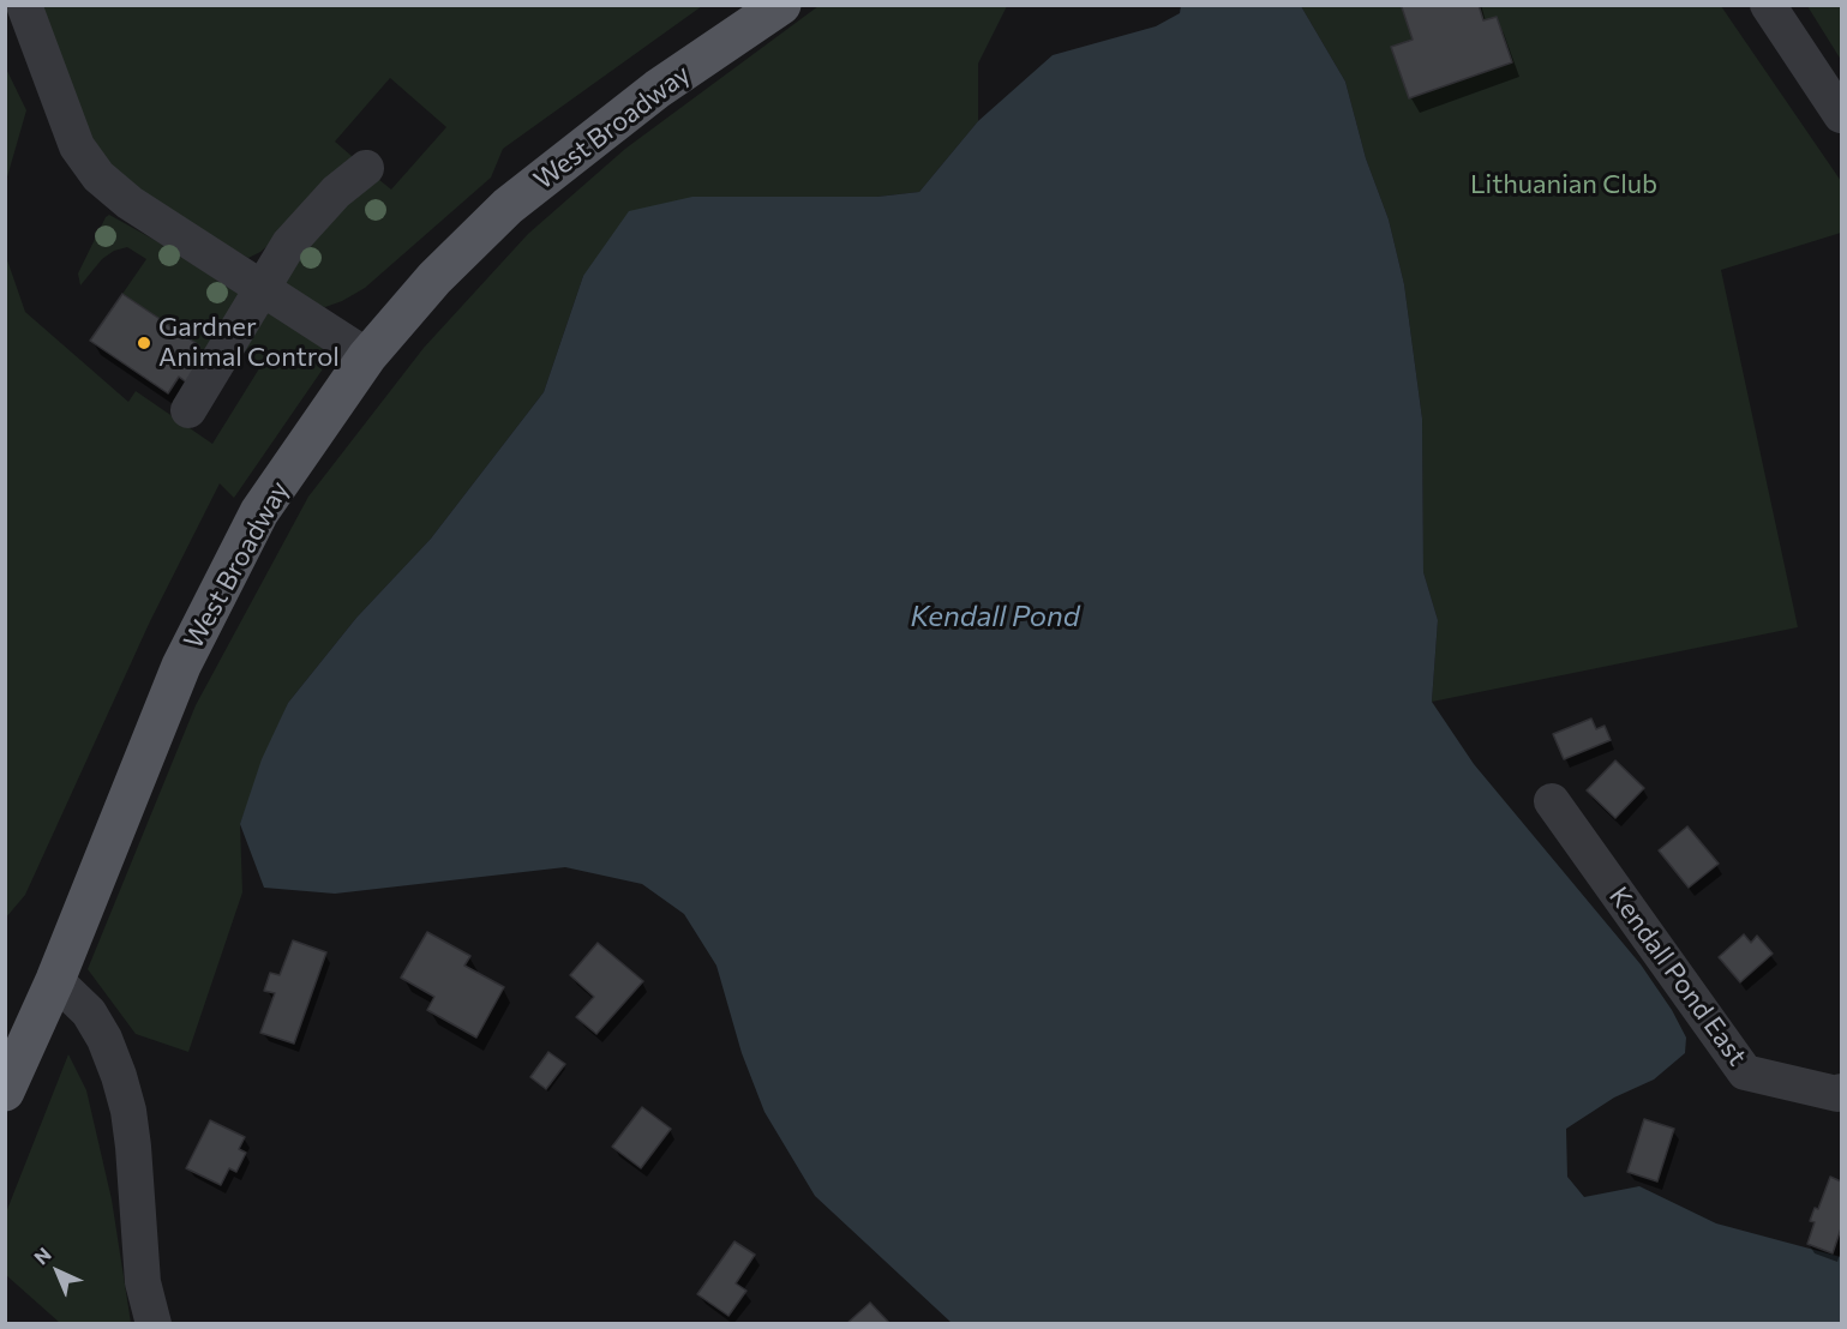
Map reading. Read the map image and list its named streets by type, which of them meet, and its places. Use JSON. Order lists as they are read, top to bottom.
{
  "streets": {
    "main road": ["West Broadway"],
    "street": ["Kendall Pond East"]
  },
  "water": ["Kendall Pond"],
  "parks": ["Lithuanian Club"],
  "places": ["Gardner Animal Control"],
  "north": "top left"
}
